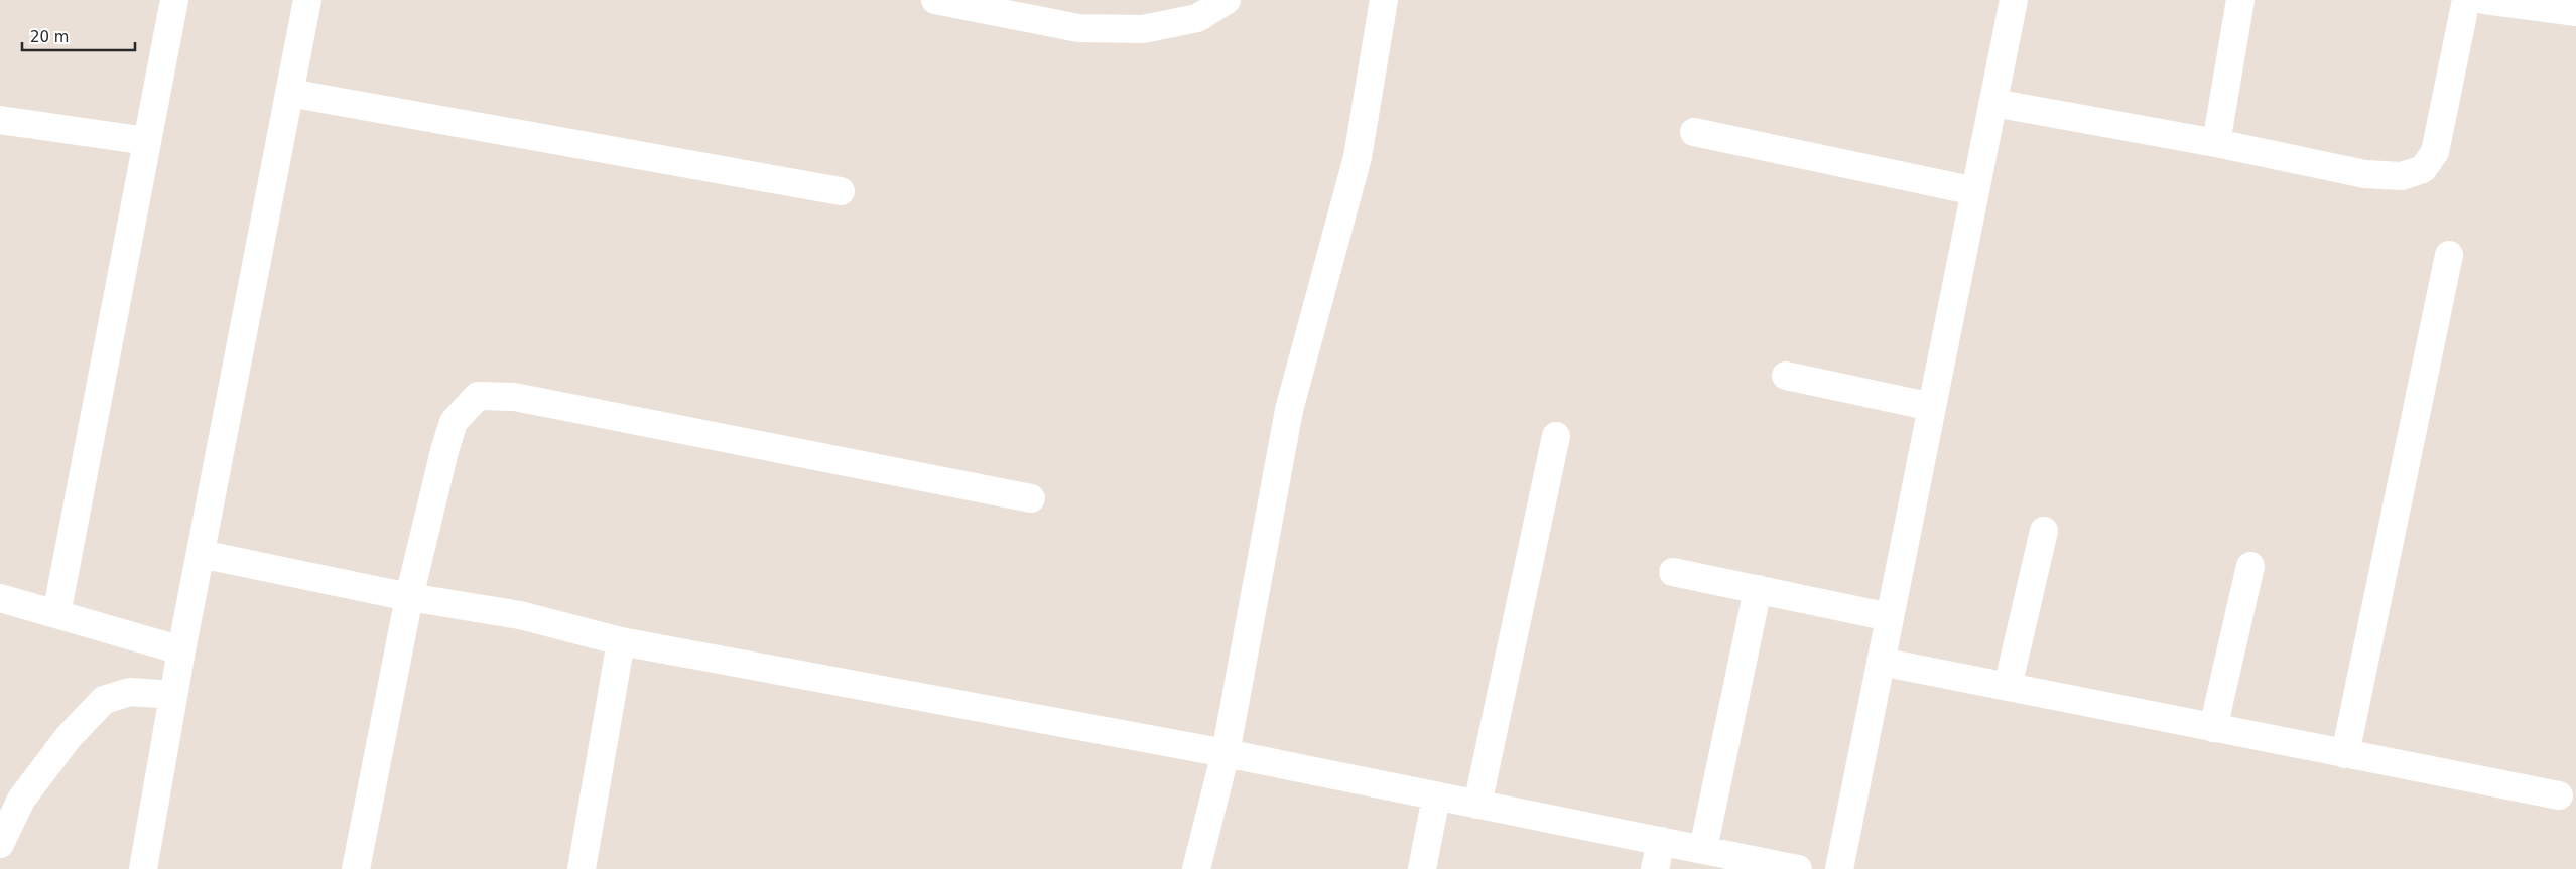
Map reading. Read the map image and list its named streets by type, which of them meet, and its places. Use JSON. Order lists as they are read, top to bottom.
{
  "scale_bar": "20 m"
}
